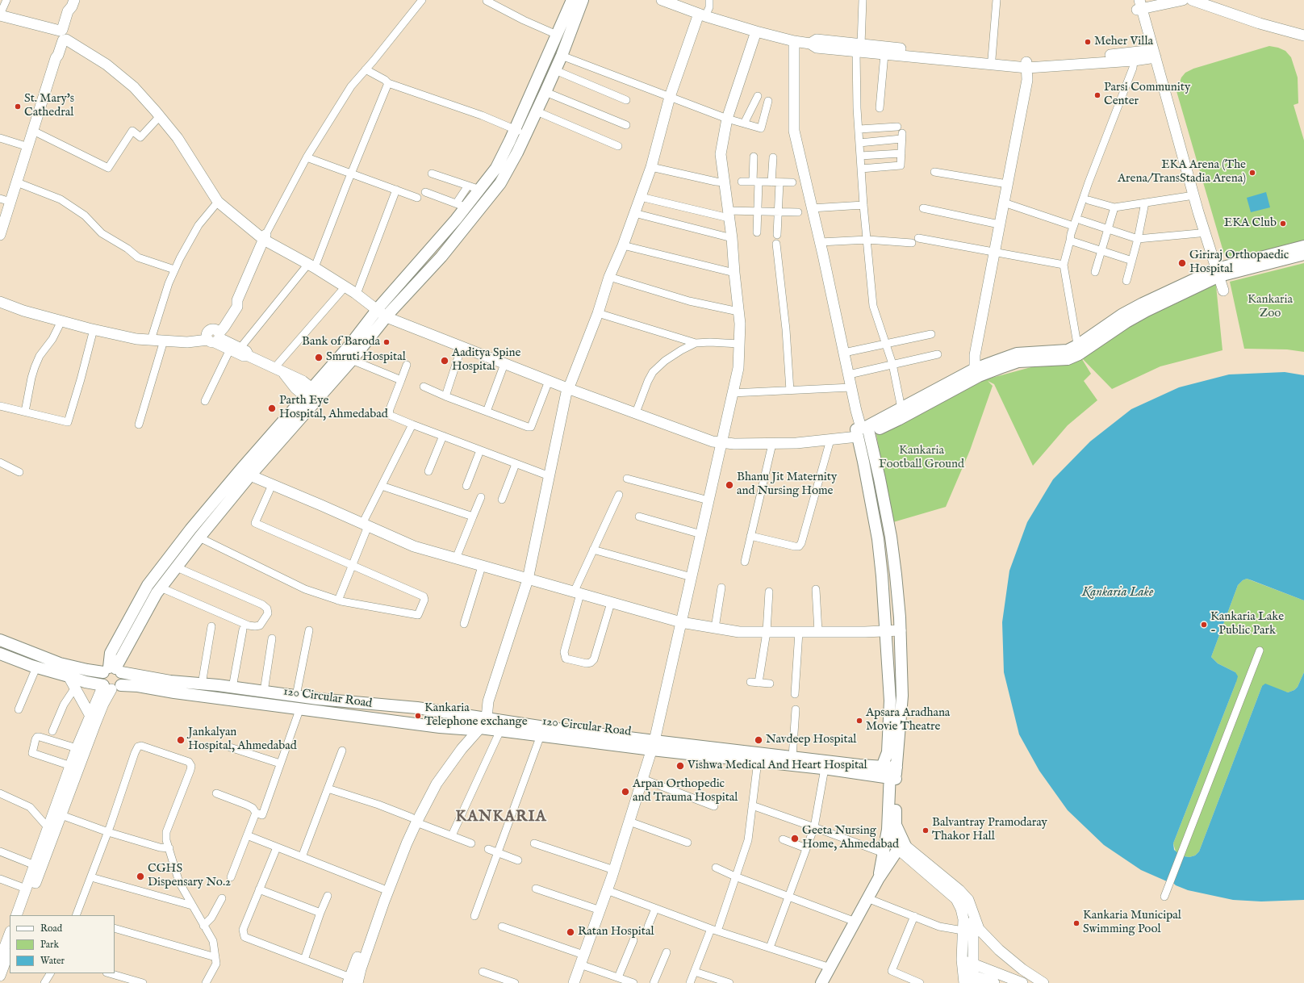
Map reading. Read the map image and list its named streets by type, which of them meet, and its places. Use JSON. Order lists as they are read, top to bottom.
{
  "streets": {
    "main road": ["120 Circular Road"]
  },
  "districts": ["KANKARIA"],
  "water": ["Kankaria Lake"],
  "parks": ["Kankaria Zoo", "Kankaria Football Ground"],
  "places": [
    "Meher Villa",
    "Parsi Community Center",
    "St. Mary's Cathedral",
    "EKA Arena (The Arena/TransStadia Arena)",
    "EKA Club",
    "Giriraj Orthopaedic Hospital",
    "Bank of Baroda",
    "Smruti Hospital",
    "Aaditya Spine Hospital",
    "Parth Eye Hospital, Ahmedabad",
    "Bhanu Jit Maternity and Nursing Home",
    "Kankaria Lake - Public Park",
    "Kankaria Telephone exchange",
    "Apsara Aradhana Movie Theatre",
    "Jankalyan Hospital, Ahmedabad",
    "Navdeep Hospital",
    "Vishwa Medical And Heart Hospital",
    "Arpan Orthopedic and Trauma Hospital",
    "Balvantray Pramodaray Thakor Hall",
    "Geeta Nursing Home, Ahmedabad",
    "CGHS Dispensary No.2",
    "Kankaria Municipal Swimming Pool",
    "Ratan Hospital"
  ],
  "legend": ["Road", "Park", "Water"]
}
